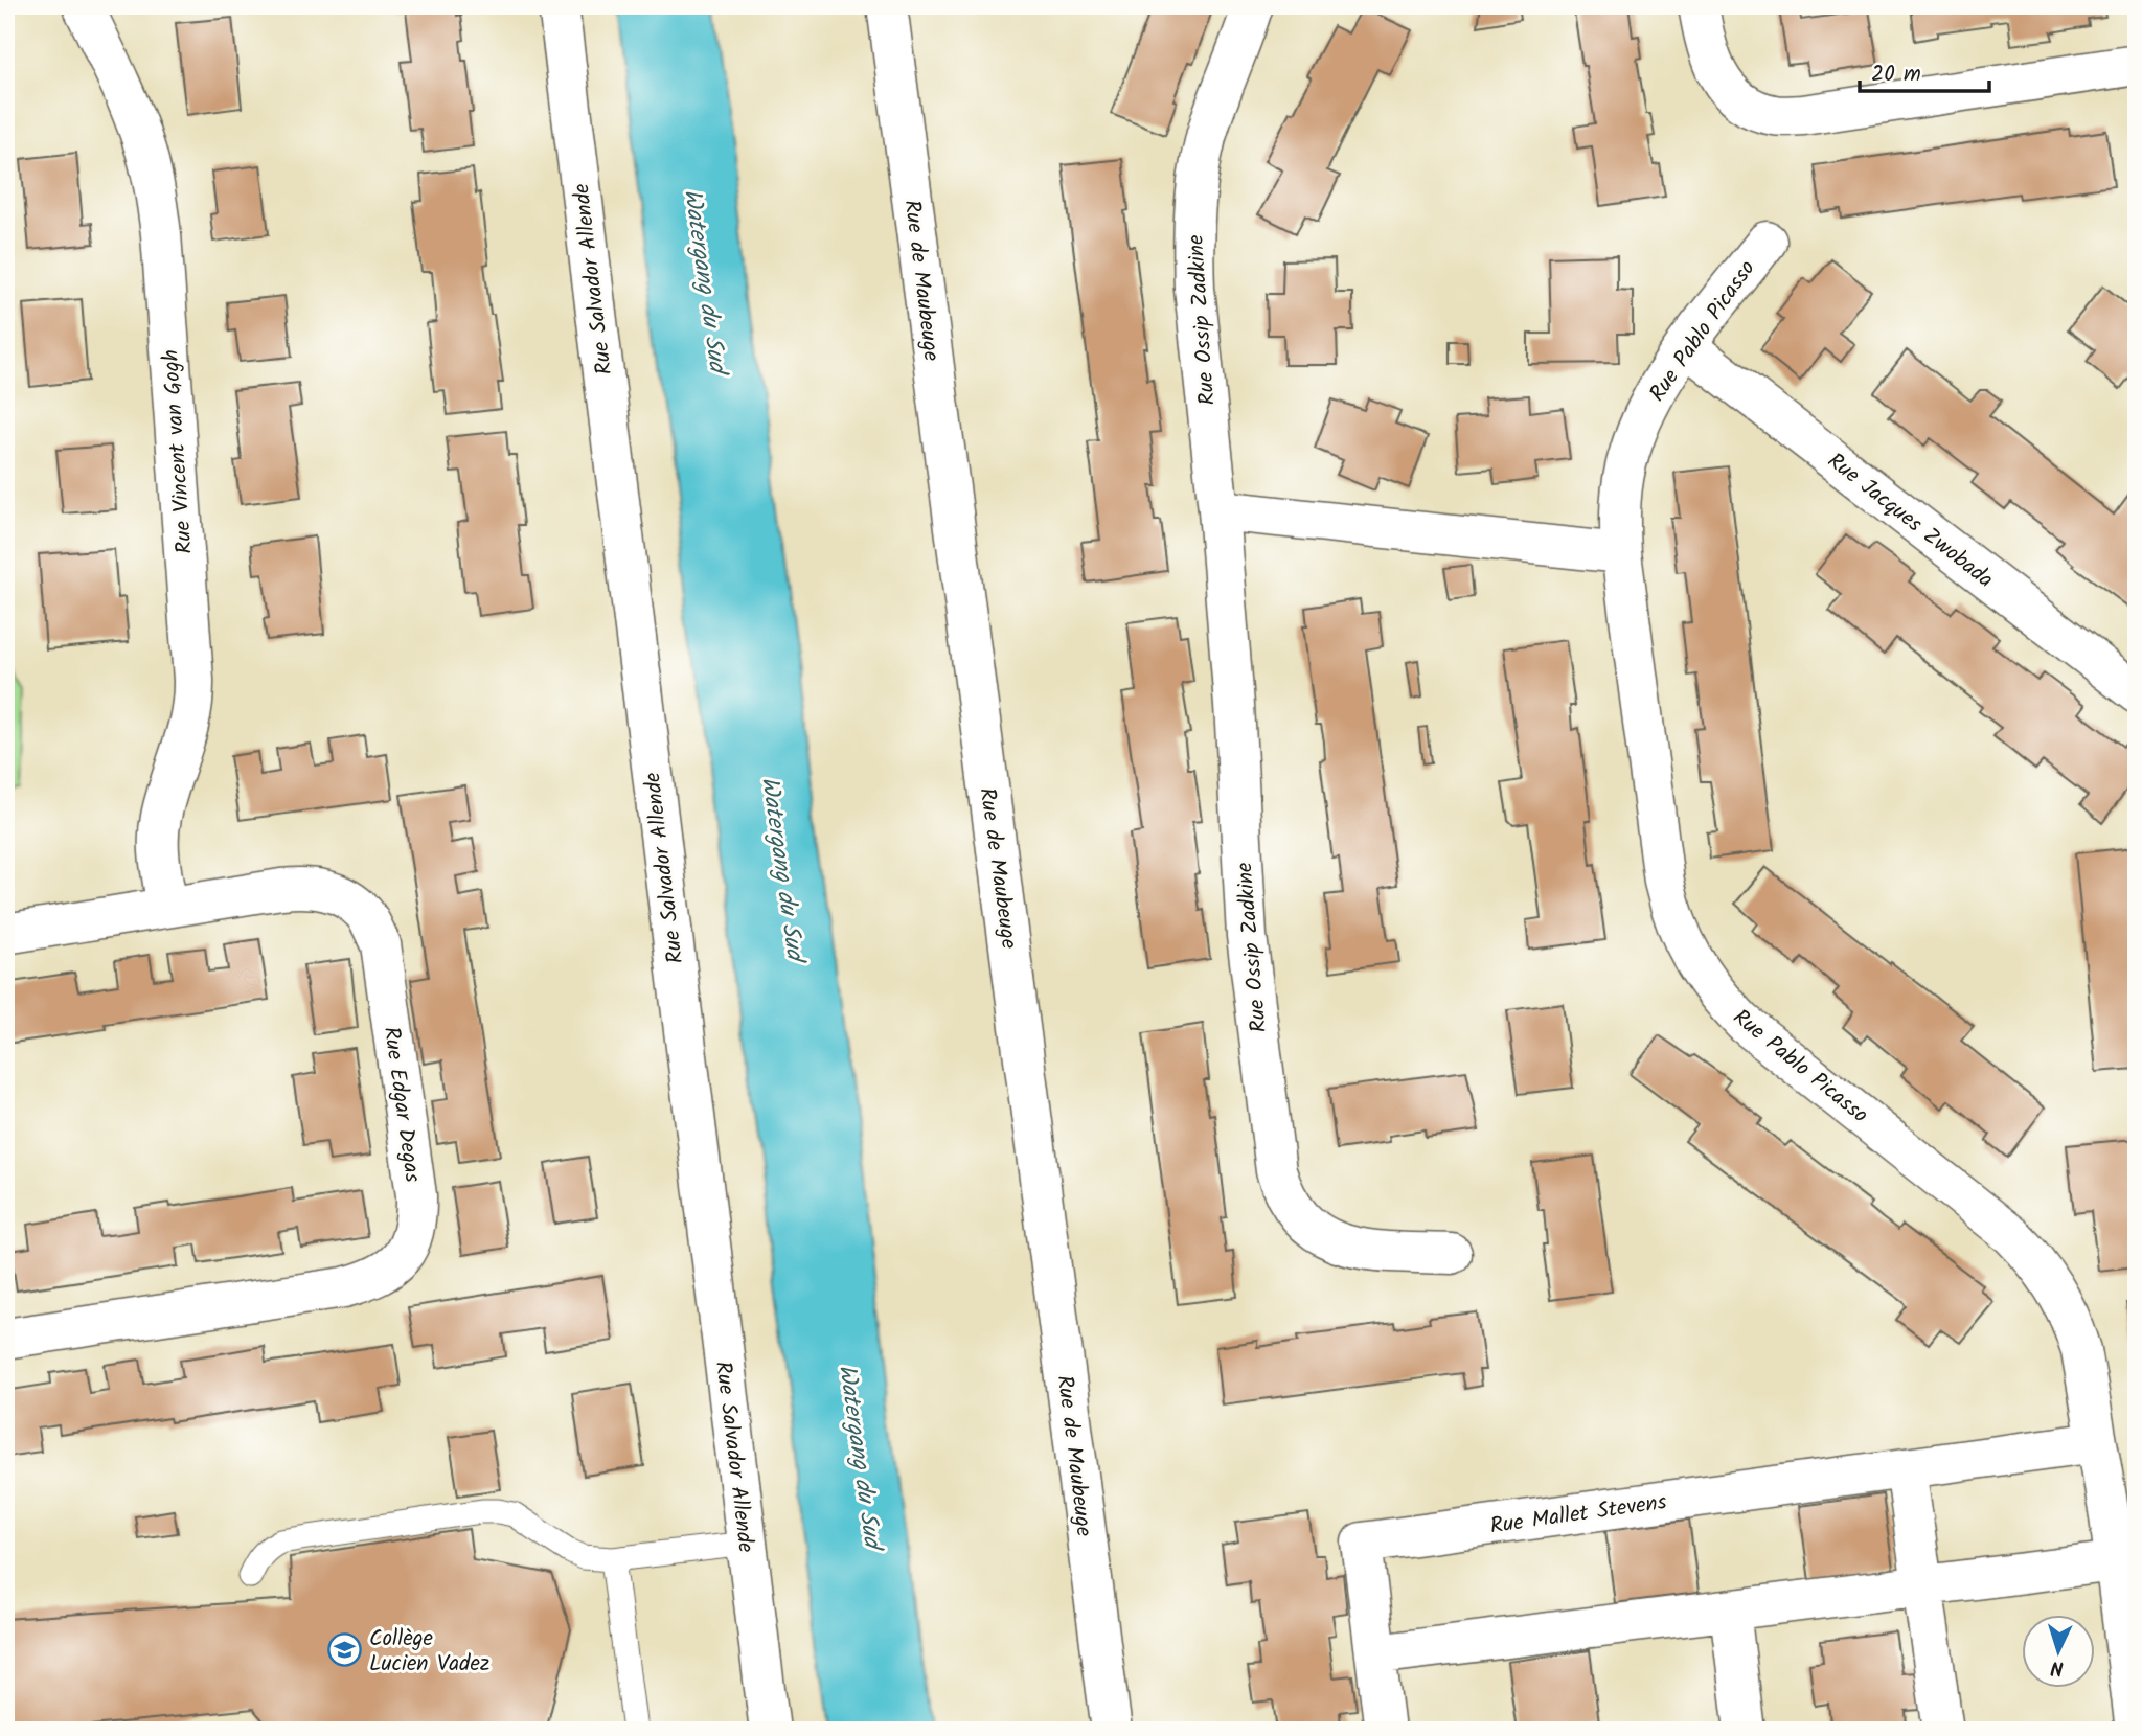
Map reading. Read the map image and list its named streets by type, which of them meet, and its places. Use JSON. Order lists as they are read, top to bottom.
{
  "streets": {
    "street": [
      "Rue Salvador Allende",
      "Rue de Maubeuge",
      "Rue Ossip Zadkine",
      "Rue Pablo Picasso",
      "Rue Vincent van Gogh",
      "Rue Jacques Zwobada",
      "Rue Edgar Degas",
      "Rue Mallet Stevens"
    ]
  },
  "crossings": [
    ["Rue Pablo Picasso", "Rue Jacques Zwobada"],
    ["Rue Pablo Picasso", "Rue Mallet Stevens"],
    ["Rue Vincent van Gogh", "Rue Edgar Degas"]
  ],
  "water": ["Watergang du Sud"],
  "places": {
    "school or university": ["Collège Lucien Vadez"]
  },
  "scale_bar": "20 m",
  "north": "bottom"
}
